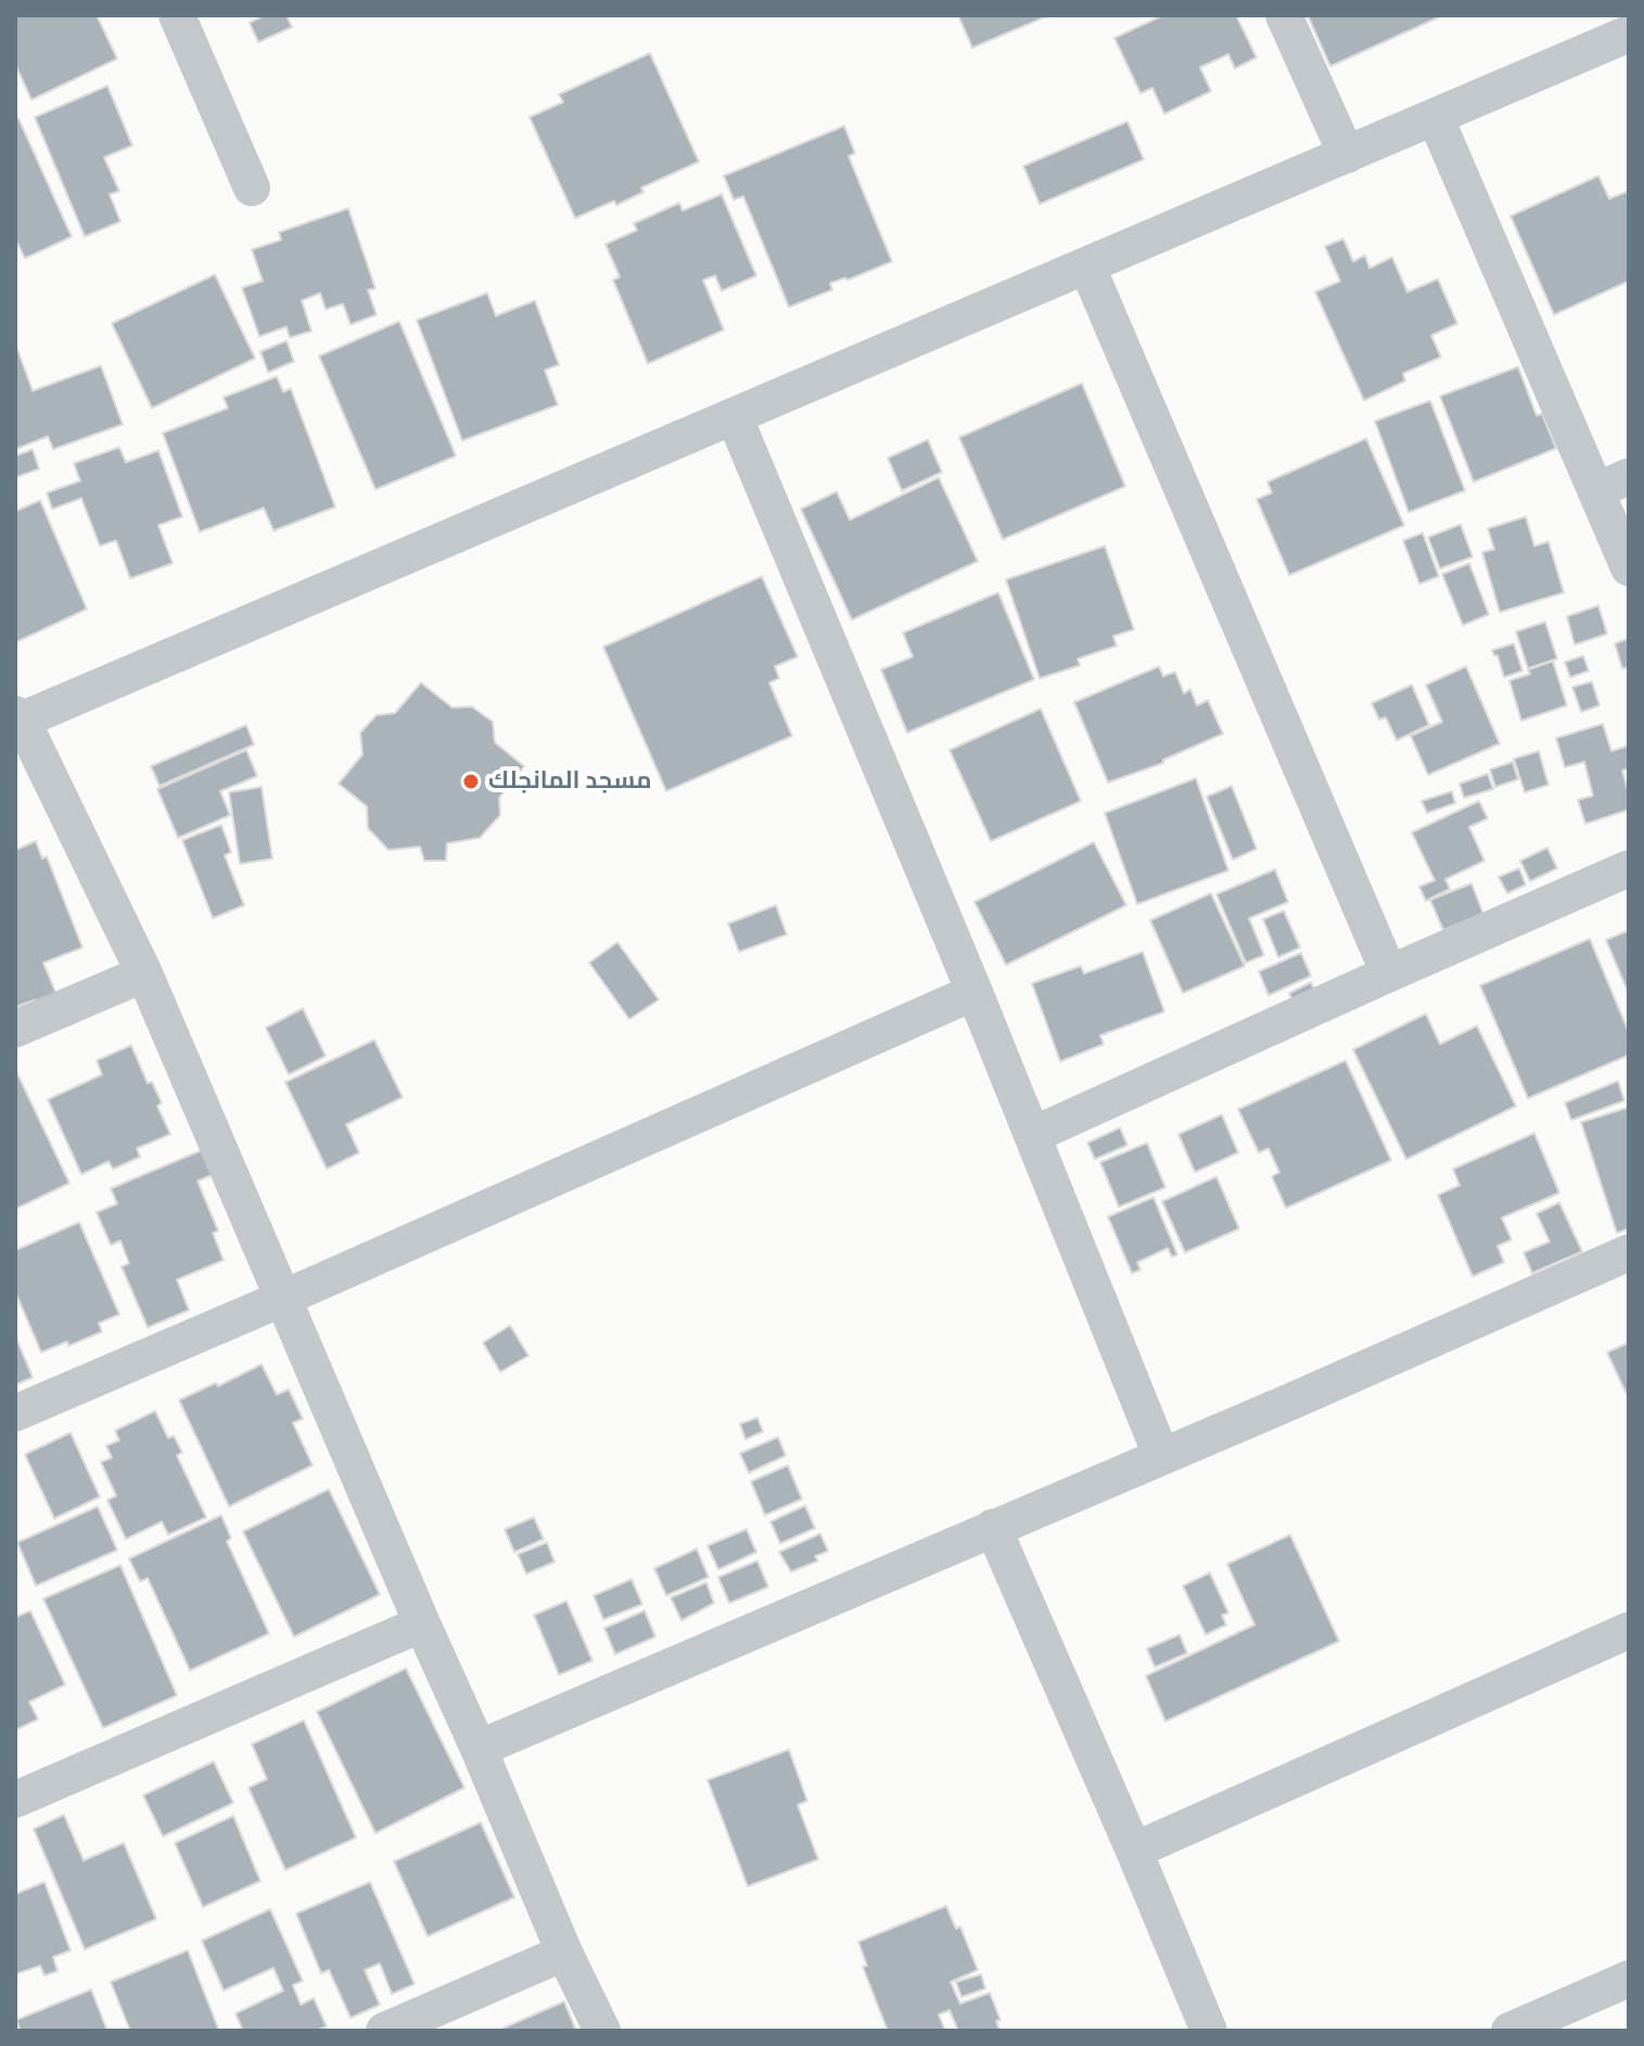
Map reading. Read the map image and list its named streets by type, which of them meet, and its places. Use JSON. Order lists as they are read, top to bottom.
{
  "places": ["مسجد المانجلك"]
}
